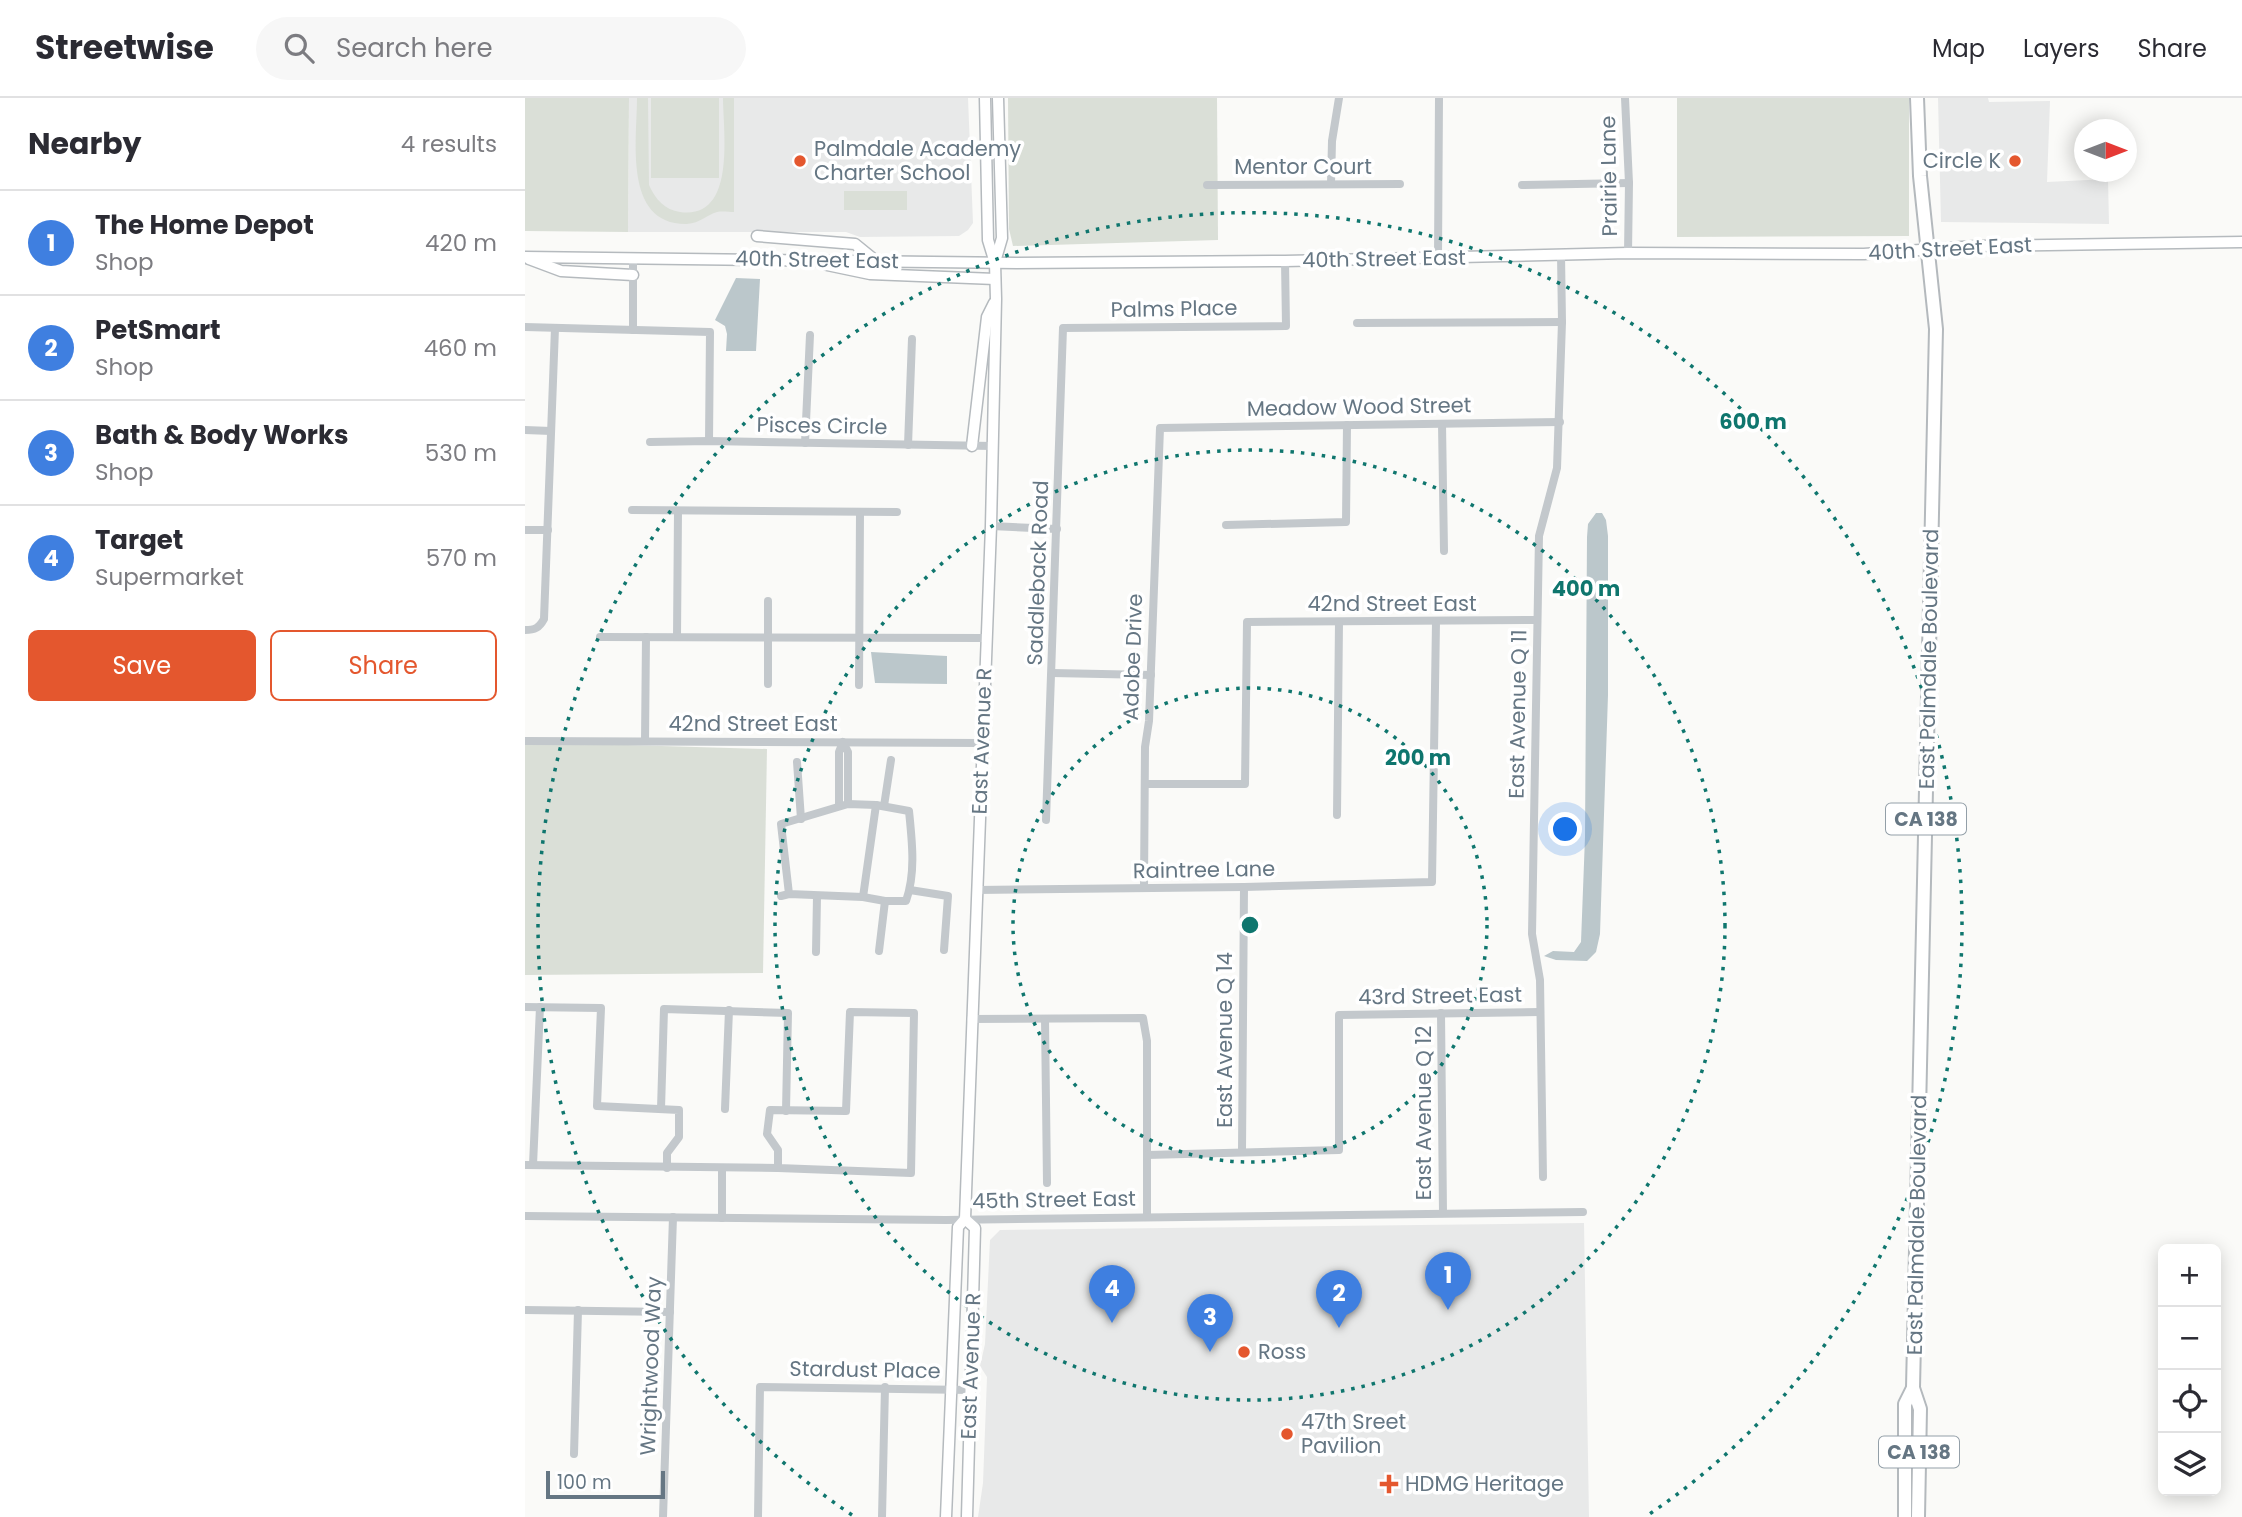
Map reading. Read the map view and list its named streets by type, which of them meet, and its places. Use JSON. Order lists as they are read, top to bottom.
{
  "streets": {
    "highway": ["East Palmdale Boulevard", "CA 138"],
    "main road": ["40th Street East", "East Avenue R"],
    "street": [
      "Mentor Court",
      "Prairie Lane",
      "Palms Place",
      "Meadow Wood Street",
      "Pisces Circle",
      "Saddleback Road",
      "42nd Street East",
      "Adobe Drive",
      "East Avenue Q 11",
      "Raintree Lane",
      "43rd Street East",
      "East Avenue Q 14",
      "East Avenue Q 12",
      "45th Street East",
      "Wrightwood Way",
      "Stardust Place"
    ]
  },
  "crossings": [
    ["Prairie Lane", "40th Street East"],
    ["40th Street East", "Palms Place"],
    ["40th Street East", "East Palmdale Boulevard"],
    ["40th Street East", "East Avenue Q 11"],
    ["40th Street East", "East Avenue R"],
    ["Palms Place", "Saddleback Road"],
    ["Meadow Wood Street", "Adobe Drive"],
    ["Meadow Wood Street", "East Avenue Q 11"],
    ["Pisces Circle", "East Avenue R"],
    ["42nd Street East", "Adobe Drive"],
    ["42nd Street East", "East Avenue Q 11"],
    ["42nd Street East", "East Avenue R"],
    ["42nd Street East", "Raintree Lane"],
    ["Adobe Drive", "Raintree Lane"],
    ["East Avenue Q 11", "43rd Street East"],
    ["East Avenue R", "Raintree Lane"],
    ["East Avenue R", "45th Street East"],
    ["East Avenue R", "Stardust Place"],
    ["Raintree Lane", "East Avenue Q 14"],
    ["43rd Street East", "East Avenue Q 14"],
    ["43rd Street East", "East Avenue Q 12"],
    ["East Avenue Q 12", "45th Street East"],
    ["45th Street East", "Wrightwood Way"]
  ],
  "places": {
    "other": [
      "Palmdale Academy Charter School",
      "Circle K",
      "Ross",
      "47th Sreet Pavilion"
    ],
    "health": ["HDMG Heritage"]
  },
  "scale_bar": "100 m",
  "north": "right",
  "page": {
    "header": "Streetwise",
    "search": "Search here",
    "nav": ["Map", "Layers", "Share"],
    "heading": ["Nearby", "4 results"],
    "list": [
      {
        "mark": "1",
        "name": "The Home Depot",
        "note": "Shop",
        "value": "420 m"
      },
      {
        "mark": "2",
        "name": "PetSmart",
        "note": "Shop",
        "value": "460 m"
      },
      {
        "mark": "3",
        "name": "Bath & Body Works",
        "note": "Shop",
        "value": "530 m"
      },
      {
        "mark": "4",
        "name": "Target",
        "note": "Supermarket",
        "value": "570 m"
      }
    ],
    "buttons": ["Save", "Share"],
    "map_buttons": ["+", "−"],
    "pins": [
      "1",
      "4",
      "2",
      "3"
    ],
    "scale": "100 m"
  },
  "rings": ["600 m", "400 m", "200 m"]
}
